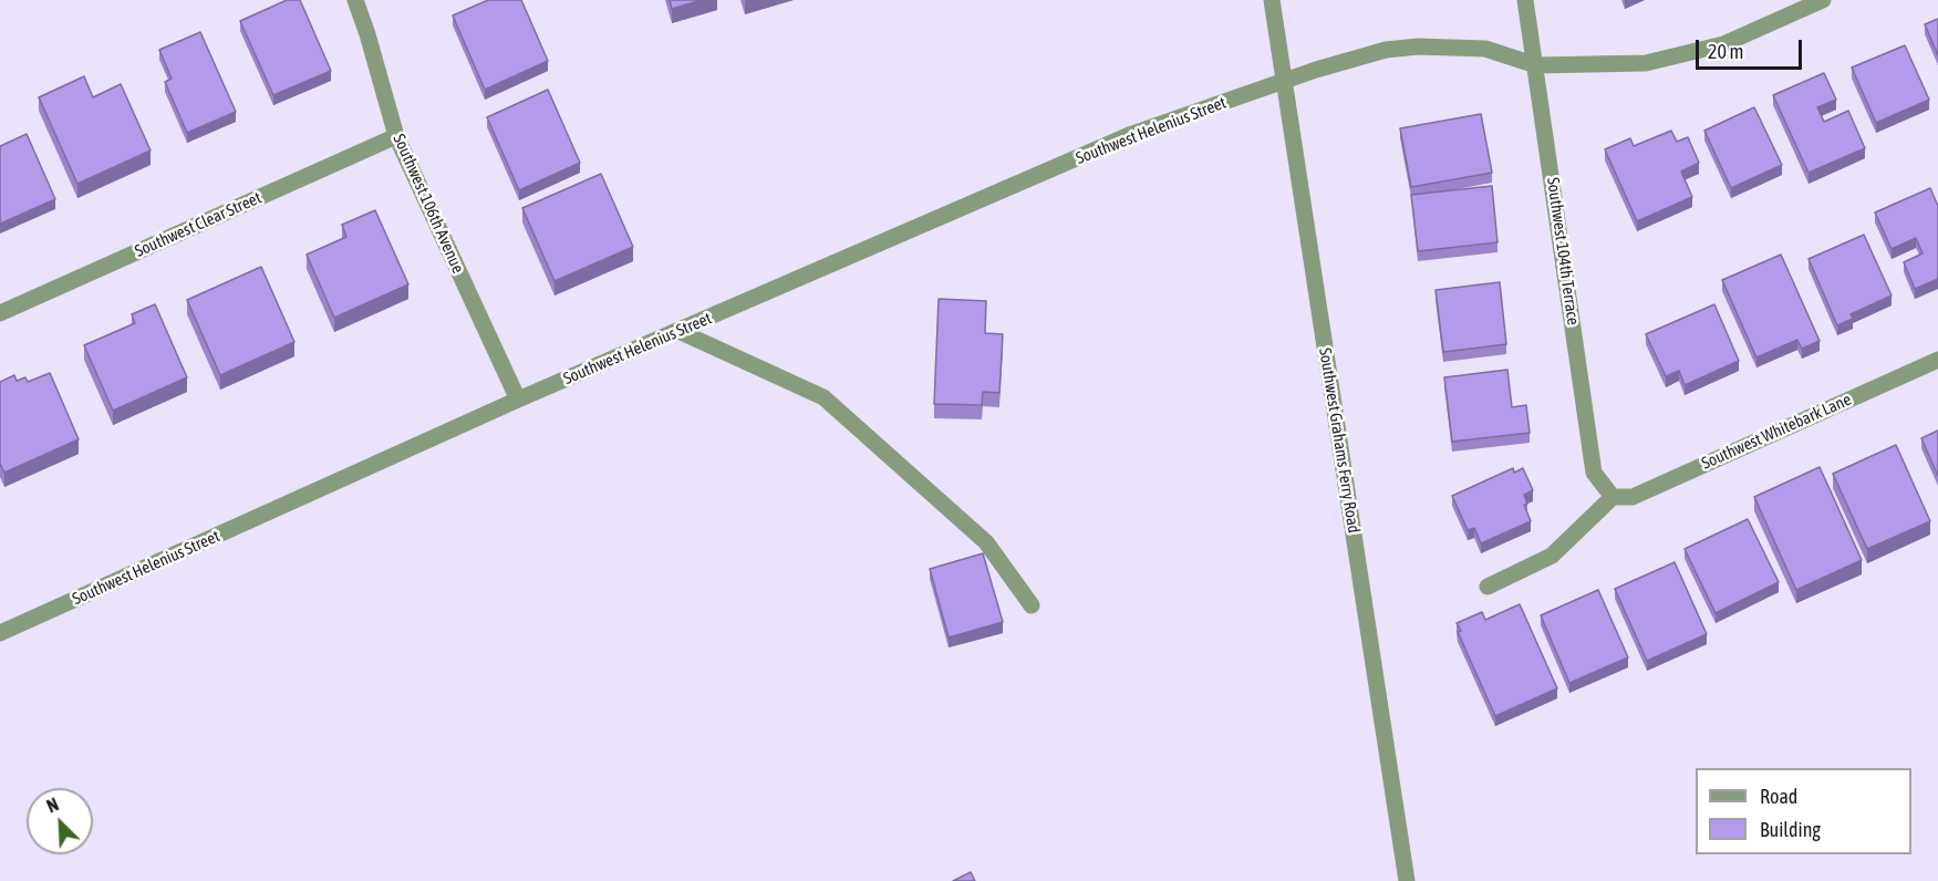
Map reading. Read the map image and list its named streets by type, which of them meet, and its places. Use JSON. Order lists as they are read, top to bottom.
{
  "streets": {
    "street": [
      "Southwest Helenius Street",
      "Southwest 106th Avenue",
      "Southwest Clear Street",
      "Southwest 104th Terrace",
      "Southwest Whitebark Lane",
      "Southwest Grahams Ferry Road"
    ]
  },
  "crossings": [
    ["Southwest Helenius Street", "Southwest 106th Avenue"],
    ["Southwest Helenius Street", "Southwest 104th Terrace"],
    ["Southwest Helenius Street", "Southwest Grahams Ferry Road"],
    ["Southwest 106th Avenue", "Southwest Clear Street"],
    ["Southwest 104th Terrace", "Southwest Whitebark Lane"]
  ],
  "legend": ["Road", "Building"],
  "scale_bar": "20 m",
  "north": "top left"
}
